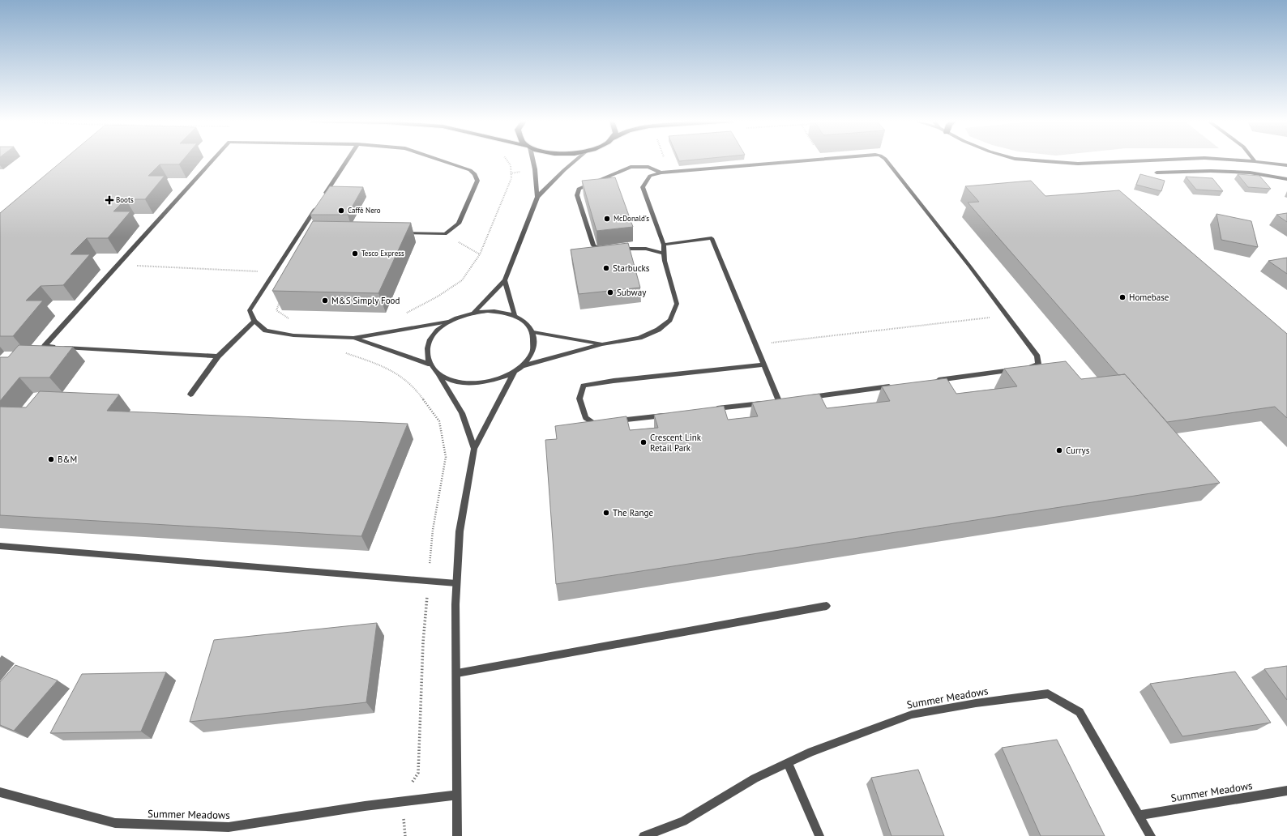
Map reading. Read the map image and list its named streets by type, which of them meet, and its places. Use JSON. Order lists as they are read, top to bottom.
{
  "streets": {
    "street": ["Summer Meadows"]
  },
  "places": {
    "health": ["Boots"],
    "other": [
      "Caffè Nero",
      "McDonald's",
      "Tesco Express",
      "Starbucks",
      "Subway",
      "Homebase",
      "M&S Simply Food",
      "Crescent Link Retail Park",
      "Currys",
      "B&M",
      "The Range"
    ]
  }
}
